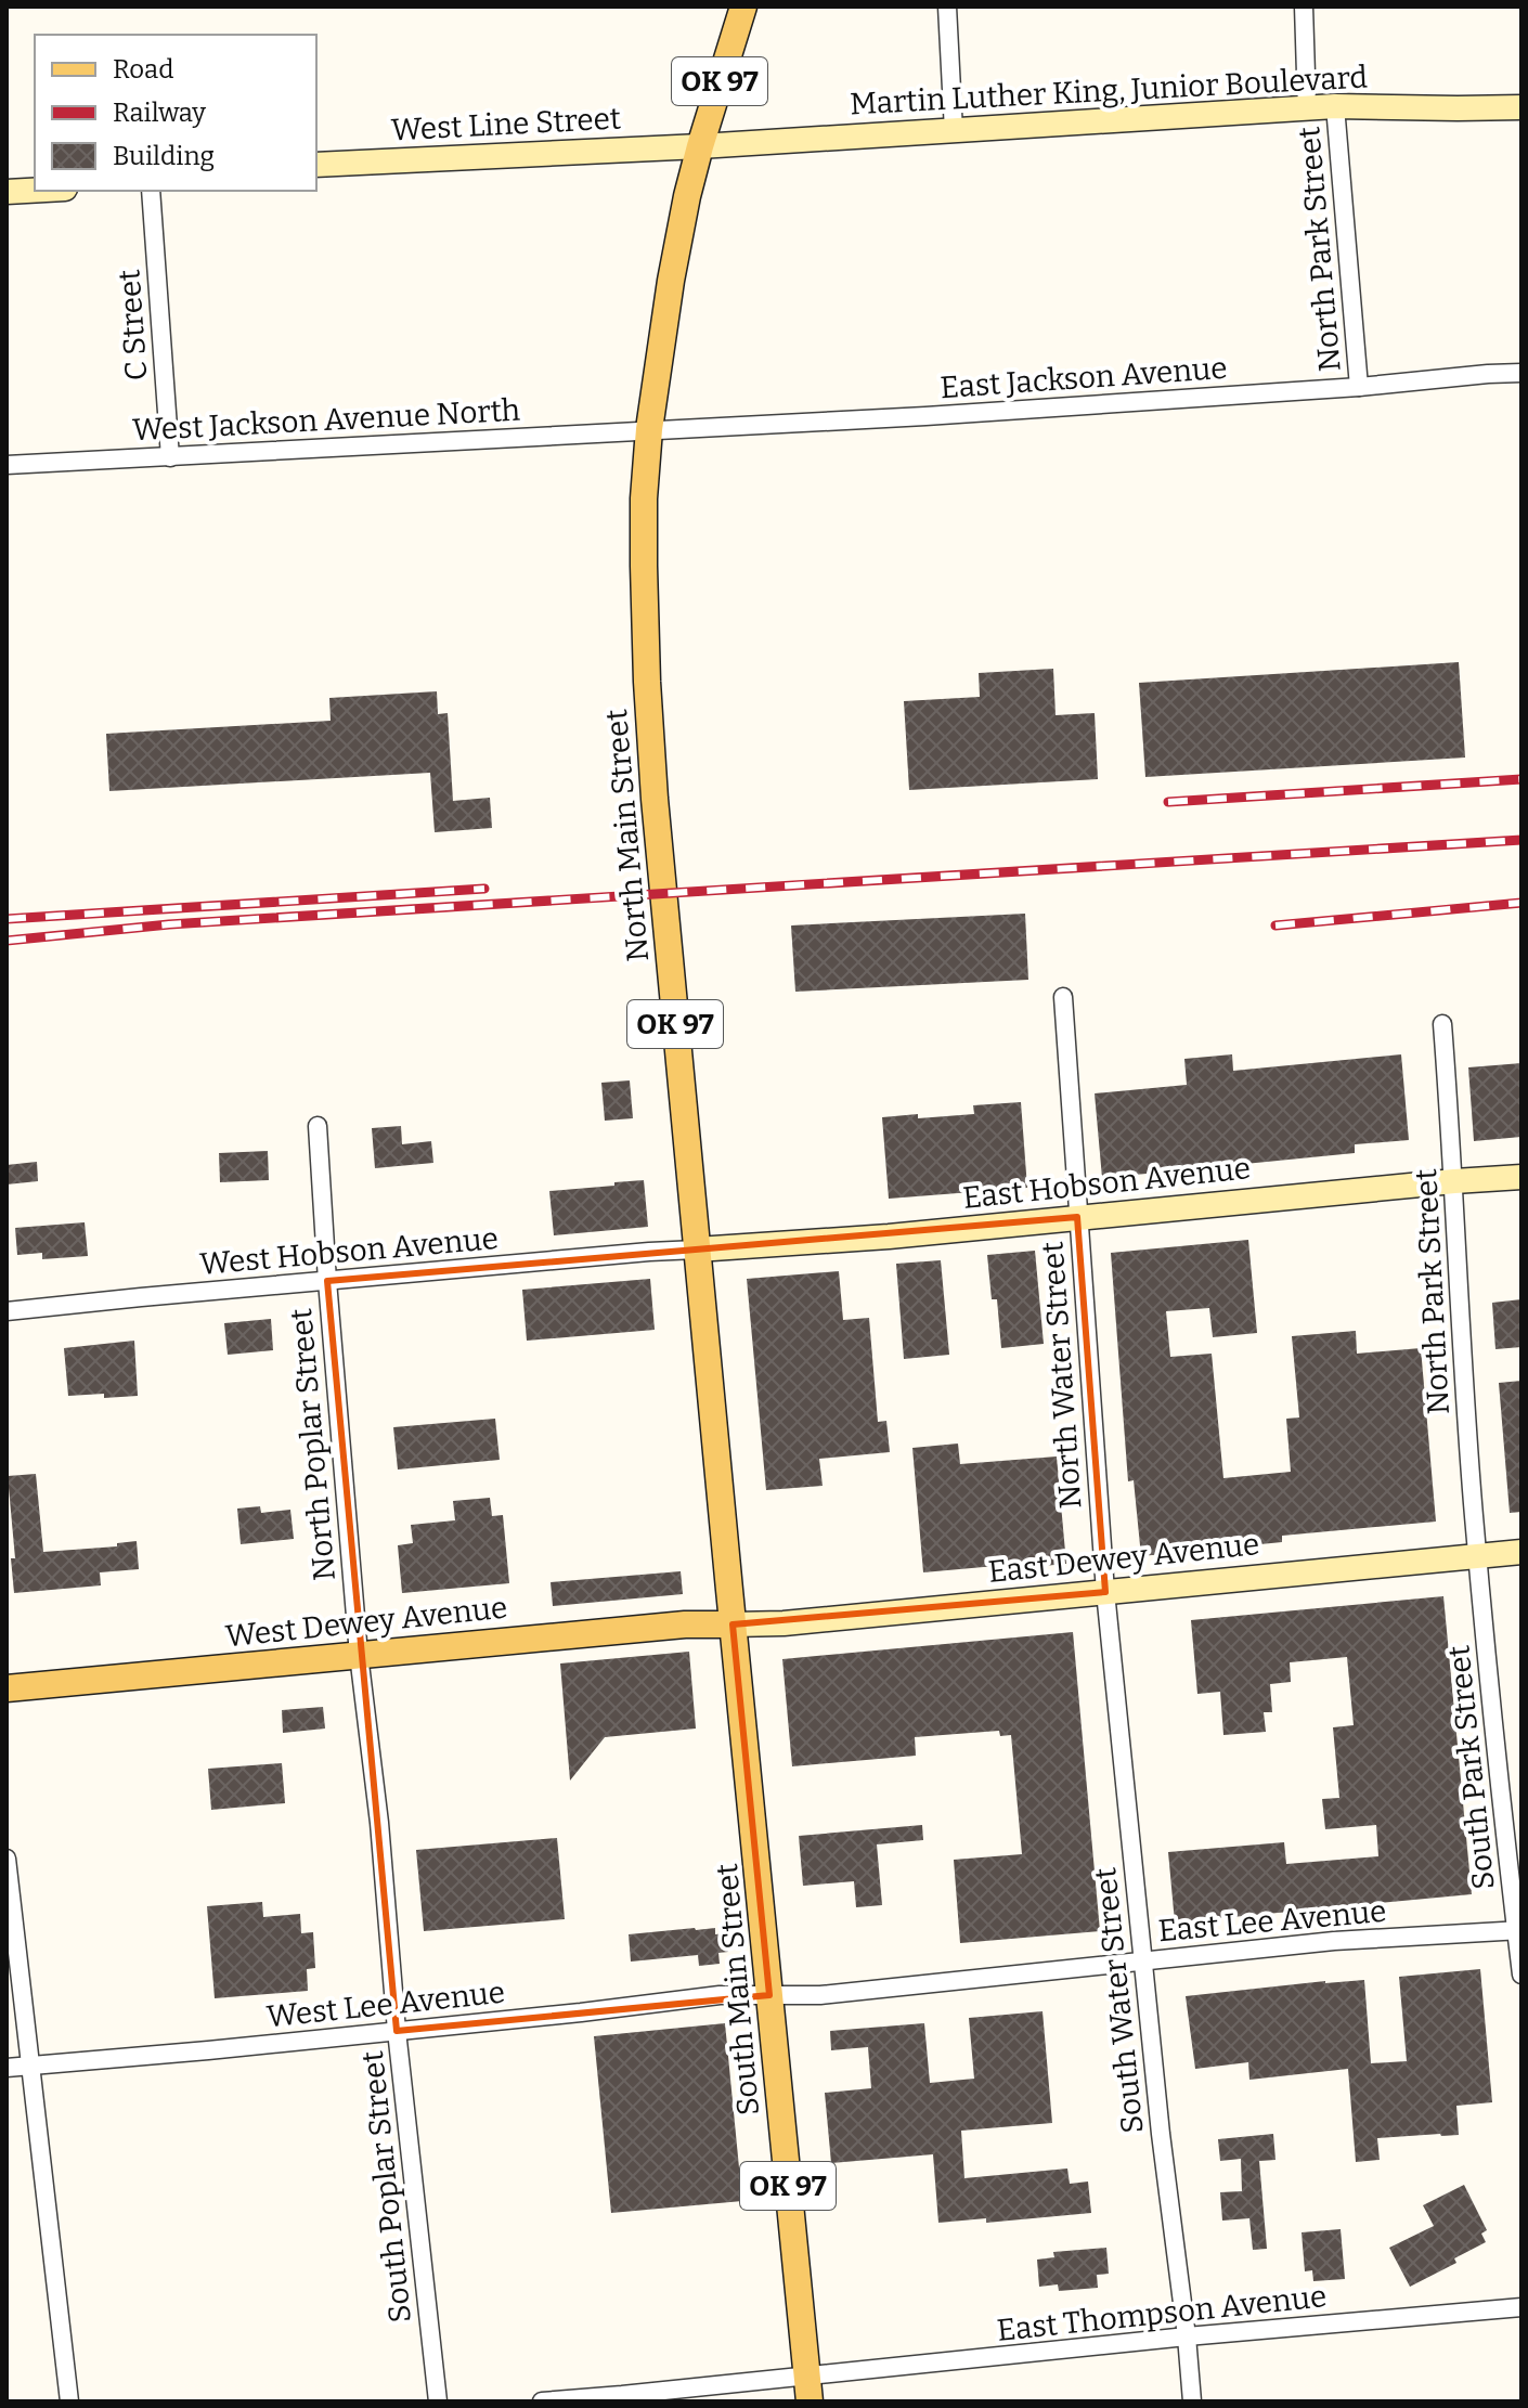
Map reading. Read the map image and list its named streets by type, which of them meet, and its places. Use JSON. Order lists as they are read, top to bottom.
{
  "streets": {
    "main road": [
      "OK 97",
      "North Main Street",
      "West Dewey Avenue",
      "South Main Street"
    ],
    "street": [
      "Martin Luther King, Junior Boulevard",
      "West Line Street",
      "North Park Street",
      "C Street",
      "East Jackson Avenue",
      "West Jackson Avenue North",
      "East Hobson Avenue",
      "West Hobson Avenue",
      "North Water Street",
      "North Poplar Street",
      "East Dewey Avenue",
      "South Park Street",
      "East Lee Avenue",
      "South Water Street",
      "West Lee Avenue",
      "South Poplar Street",
      "East Thompson Avenue"
    ]
  },
  "crossings": [
    ["OK 97", "Martin Luther King, Junior Boulevard"],
    ["OK 97", "West Line Street"],
    ["OK 97", "North Main Street"],
    ["Martin Luther King, Junior Boulevard", "West Line Street"],
    ["Martin Luther King, Junior Boulevard", "North Park Street"],
    ["Martin Luther King, Junior Boulevard", "North Main Street"],
    ["West Line Street", "North Main Street"],
    ["North Park Street", "East Jackson Avenue"],
    ["North Park Street", "East Hobson Avenue"],
    ["North Park Street", "East Dewey Avenue"],
    ["North Park Street", "South Park Street"],
    ["C Street", "West Jackson Avenue North"],
    ["East Jackson Avenue", "West Jackson Avenue North"],
    ["East Jackson Avenue", "North Main Street"],
    ["West Jackson Avenue North", "North Main Street"],
    ["North Main Street", "East Hobson Avenue"],
    ["North Main Street", "West Hobson Avenue"],
    ["North Main Street", "East Dewey Avenue"],
    ["North Main Street", "West Dewey Avenue"],
    ["North Main Street", "South Main Street"],
    ["East Hobson Avenue", "West Hobson Avenue"],
    ["East Hobson Avenue", "North Water Street"],
    ["West Hobson Avenue", "North Poplar Street"],
    ["North Water Street", "East Dewey Avenue"],
    ["North Water Street", "South Water Street"],
    ["North Poplar Street", "West Dewey Avenue"],
    ["North Poplar Street", "South Poplar Street"],
    ["East Dewey Avenue", "West Dewey Avenue"],
    ["East Dewey Avenue", "South Park Street"],
    ["East Dewey Avenue", "South Main Street"],
    ["East Dewey Avenue", "South Water Street"],
    ["West Dewey Avenue", "South Main Street"],
    ["West Dewey Avenue", "South Poplar Street"],
    ["South Park Street", "East Lee Avenue"],
    ["East Lee Avenue", "South Main Street"],
    ["East Lee Avenue", "South Water Street"],
    ["East Lee Avenue", "West Lee Avenue"],
    ["South Main Street", "West Lee Avenue"],
    ["South Main Street", "East Thompson Avenue"],
    ["South Water Street", "East Thompson Avenue"],
    ["West Lee Avenue", "South Poplar Street"]
  ],
  "legend": ["Road", "Railway", "Building"]
}
